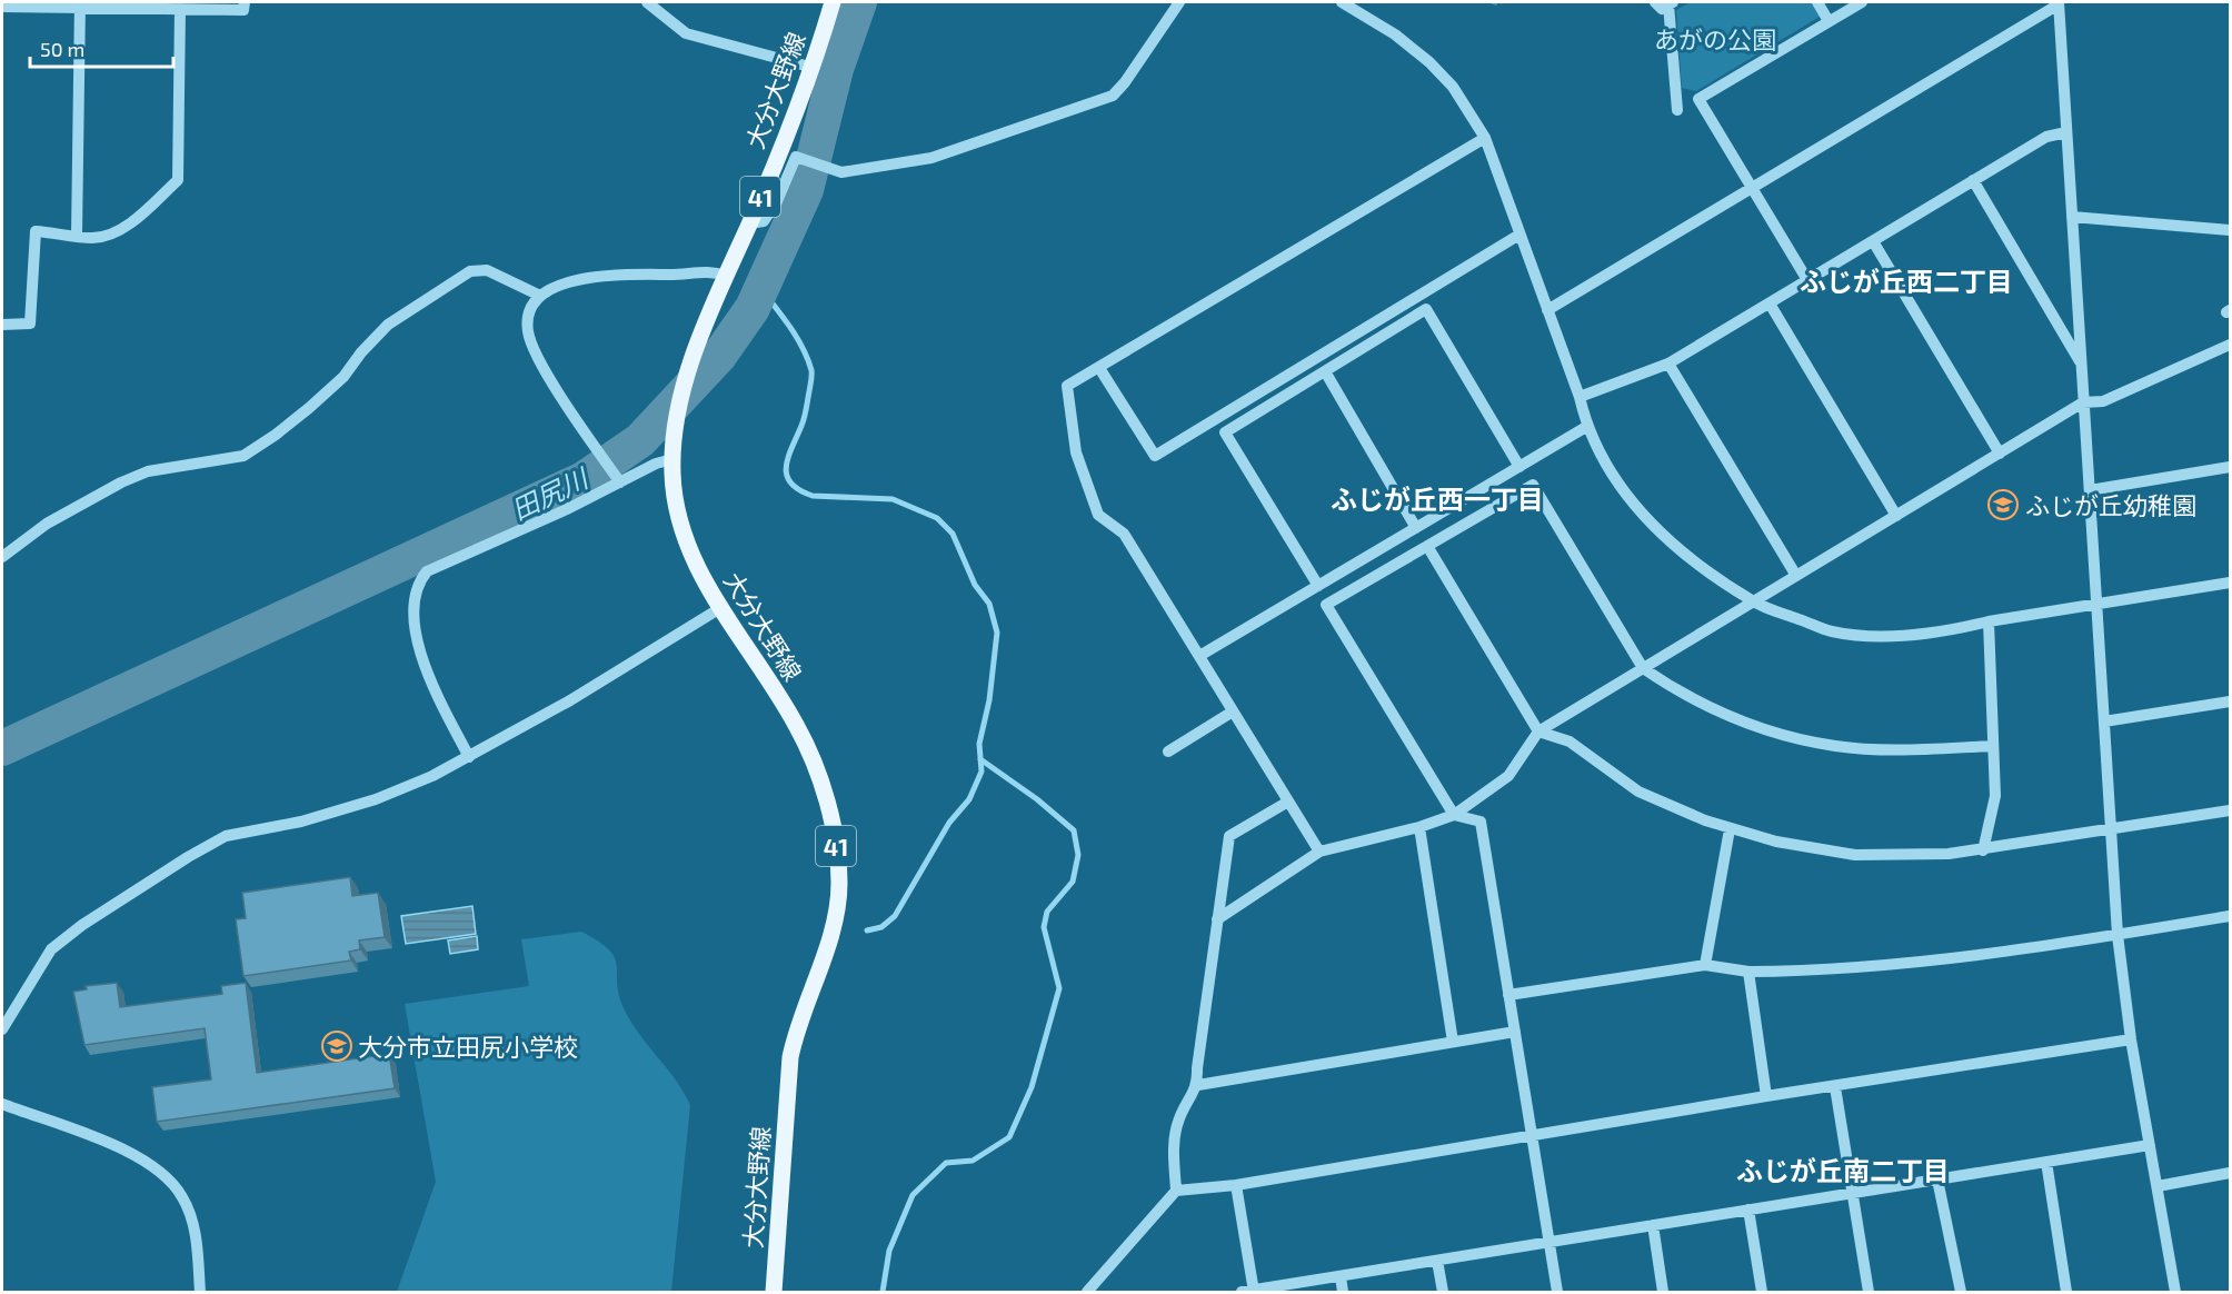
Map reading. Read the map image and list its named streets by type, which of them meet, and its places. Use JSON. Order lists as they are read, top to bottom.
{
  "streets": {
    "main road": ["大分大野線", "41"]
  },
  "districts": ["ふじが丘西二丁目", "ふじが丘西一丁目", "ふじが丘南二丁目"],
  "water": ["田尻川"],
  "parks": ["あがの公園"],
  "places": {
    "school or university": ["ふじが丘幼稚園", "大分市立田尻小学校"]
  },
  "scale_bar": "50 m"
}
